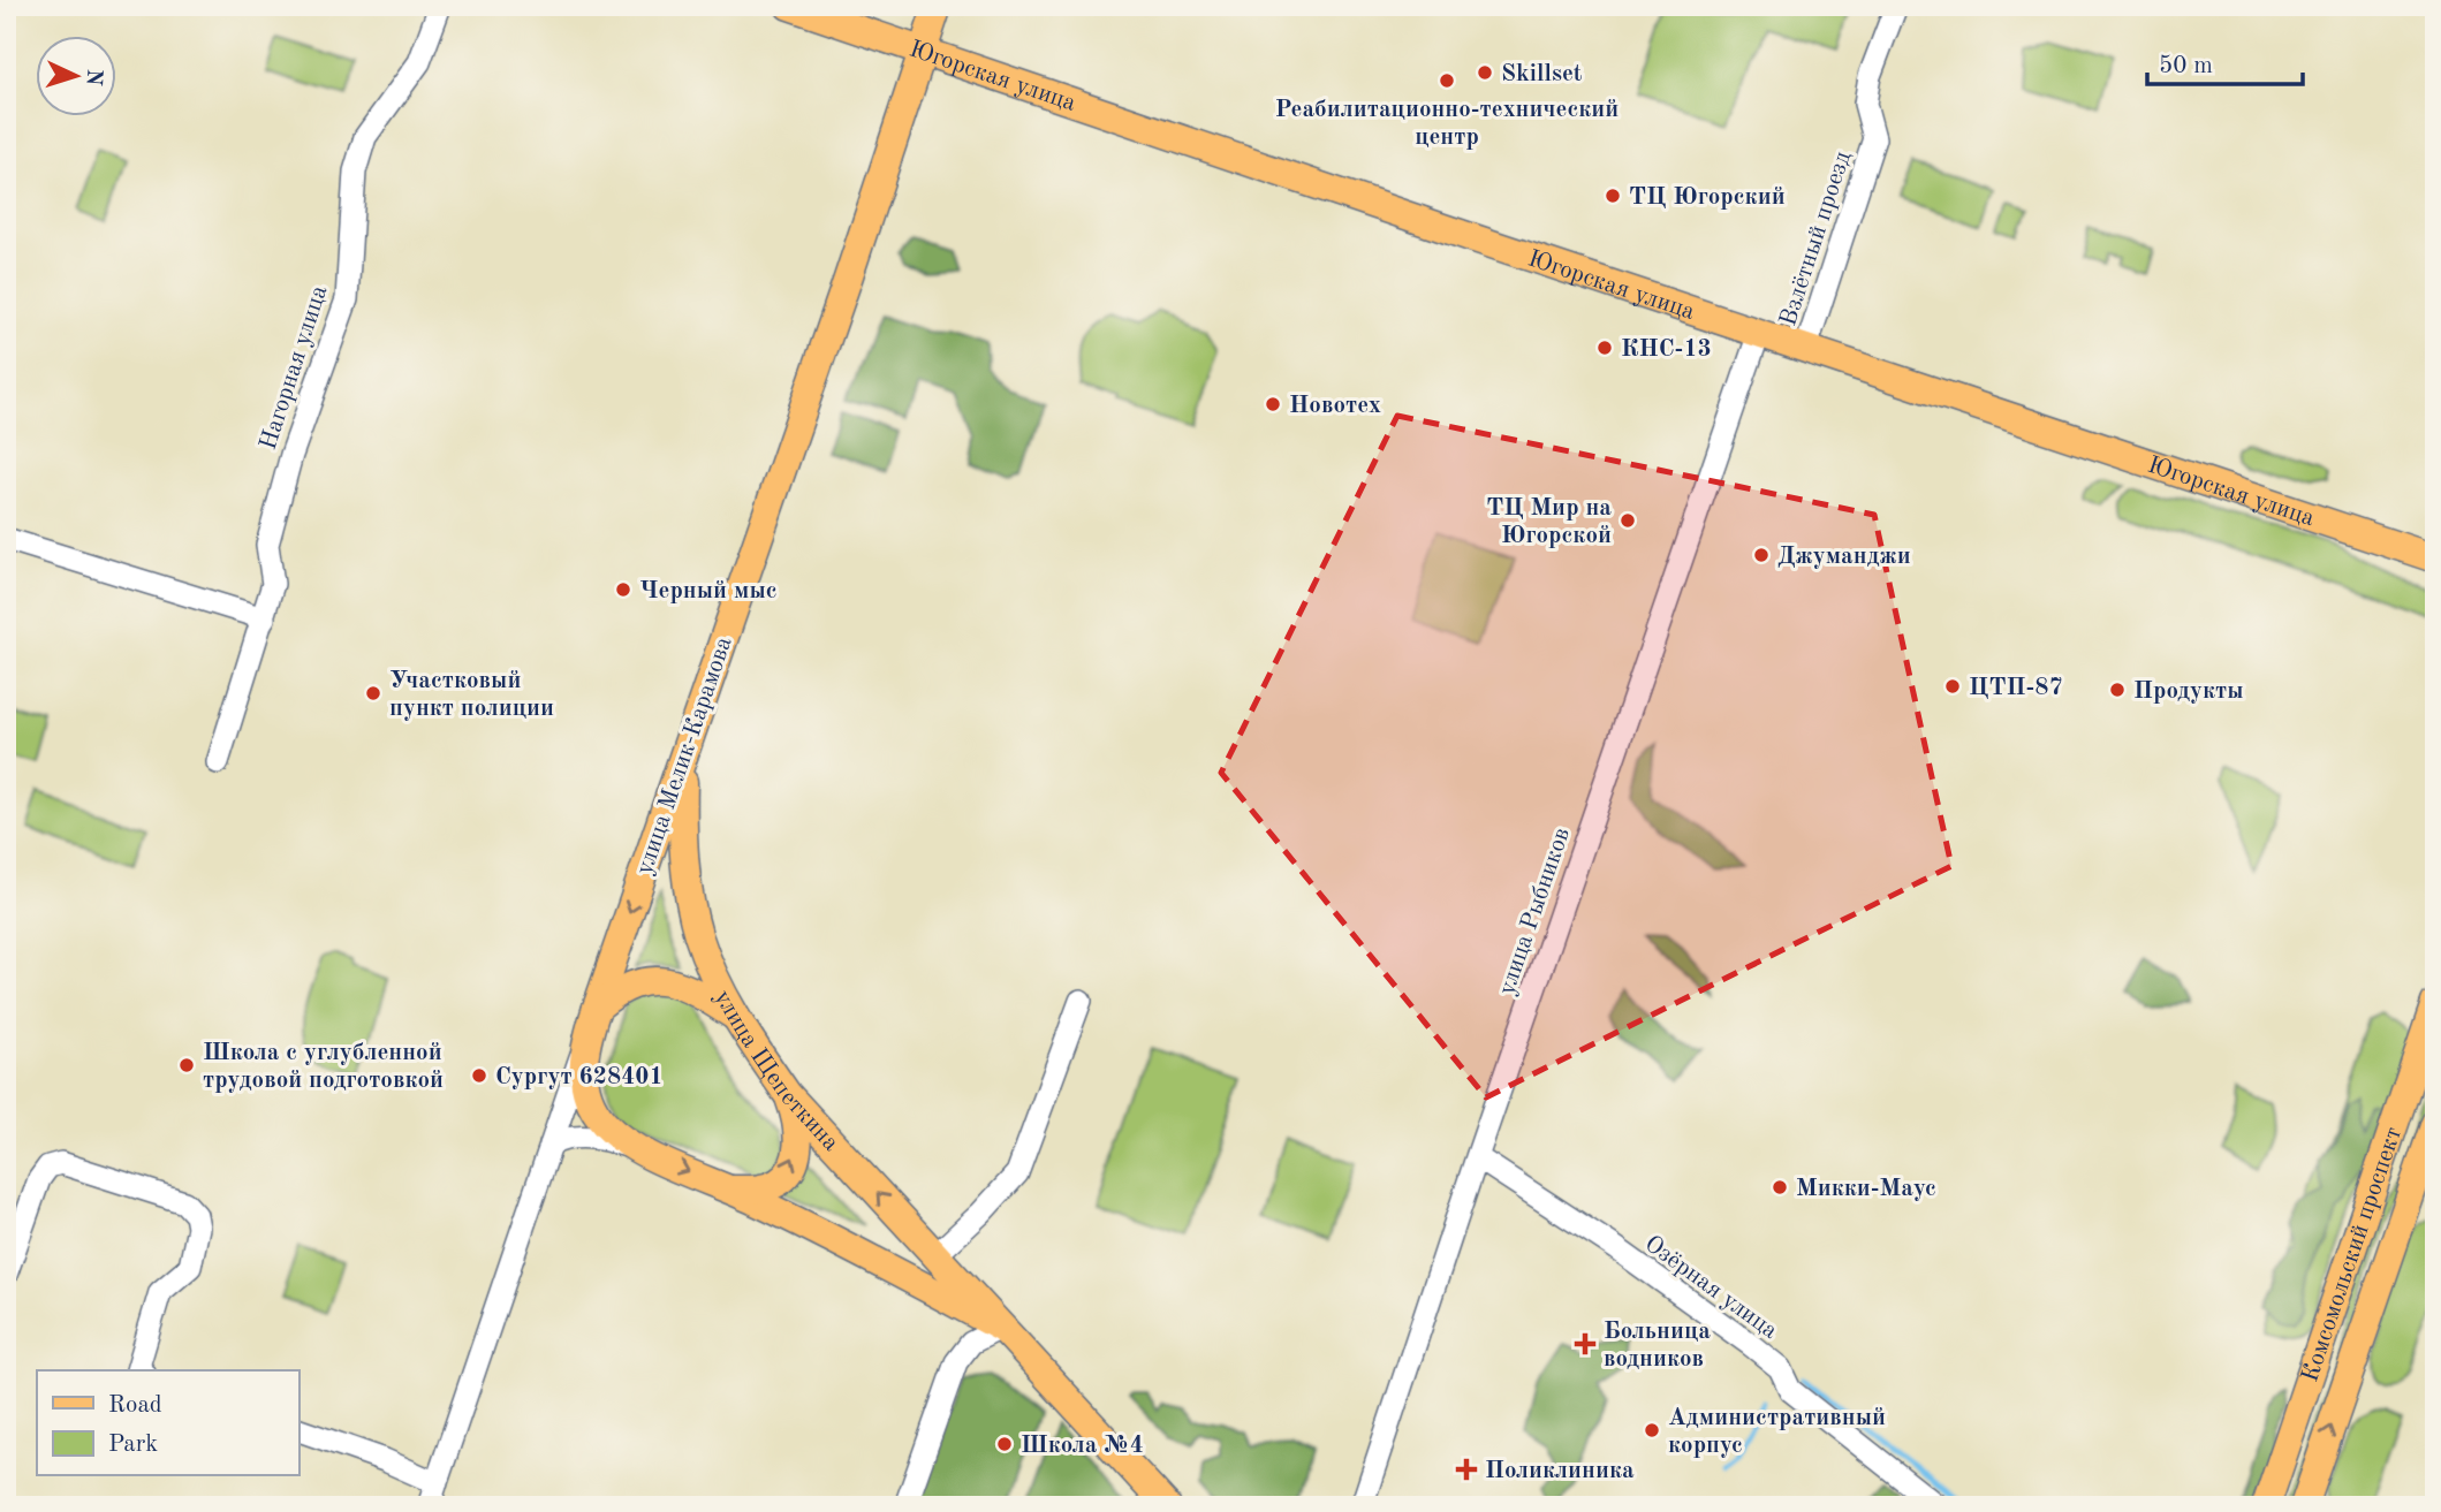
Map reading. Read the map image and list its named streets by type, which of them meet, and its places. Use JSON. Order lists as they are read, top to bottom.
{
  "streets": {
    "main road": [
      "Югорская улица",
      "улица Мелик-Карамова",
      "улица Щепеткина",
      "Комсомольский проспект"
    ],
    "street": [
      "Взлётный проезд",
      "Нагорная улица",
      "улица Рыбников",
      "Озёрная улица"
    ]
  },
  "crossings": [
    ["Югорская улица", "Взлётный проезд"],
    ["Югорская улица", "улица Мелик-Карамова"],
    ["Югорская улица", "улица Рыбников"],
    ["улица Мелик-Карамова", "улица Щепеткина"],
    ["улица Рыбников", "Озёрная улица"]
  ],
  "places": {
    "other": [
      "Skillset",
      "Реабилитационно-технический центр",
      "ТЦ Югорский",
      "КНС-13",
      "Новотех",
      "ТЦ Мир на Югорской",
      "Джуманджи",
      "Черный мыс",
      "ЦТП-87",
      "Продукты",
      "Участковый пункт полиции",
      "Школа с углубленной трудовой подготовкой",
      "Сургут 628401",
      "Микки-Маус",
      "Административный корпус",
      "Школа №4"
    ],
    "health": ["Больница водников", "Поликлиника"]
  },
  "legend": ["Road", "Park"],
  "scale_bar": "50 m",
  "north": "right"
}
